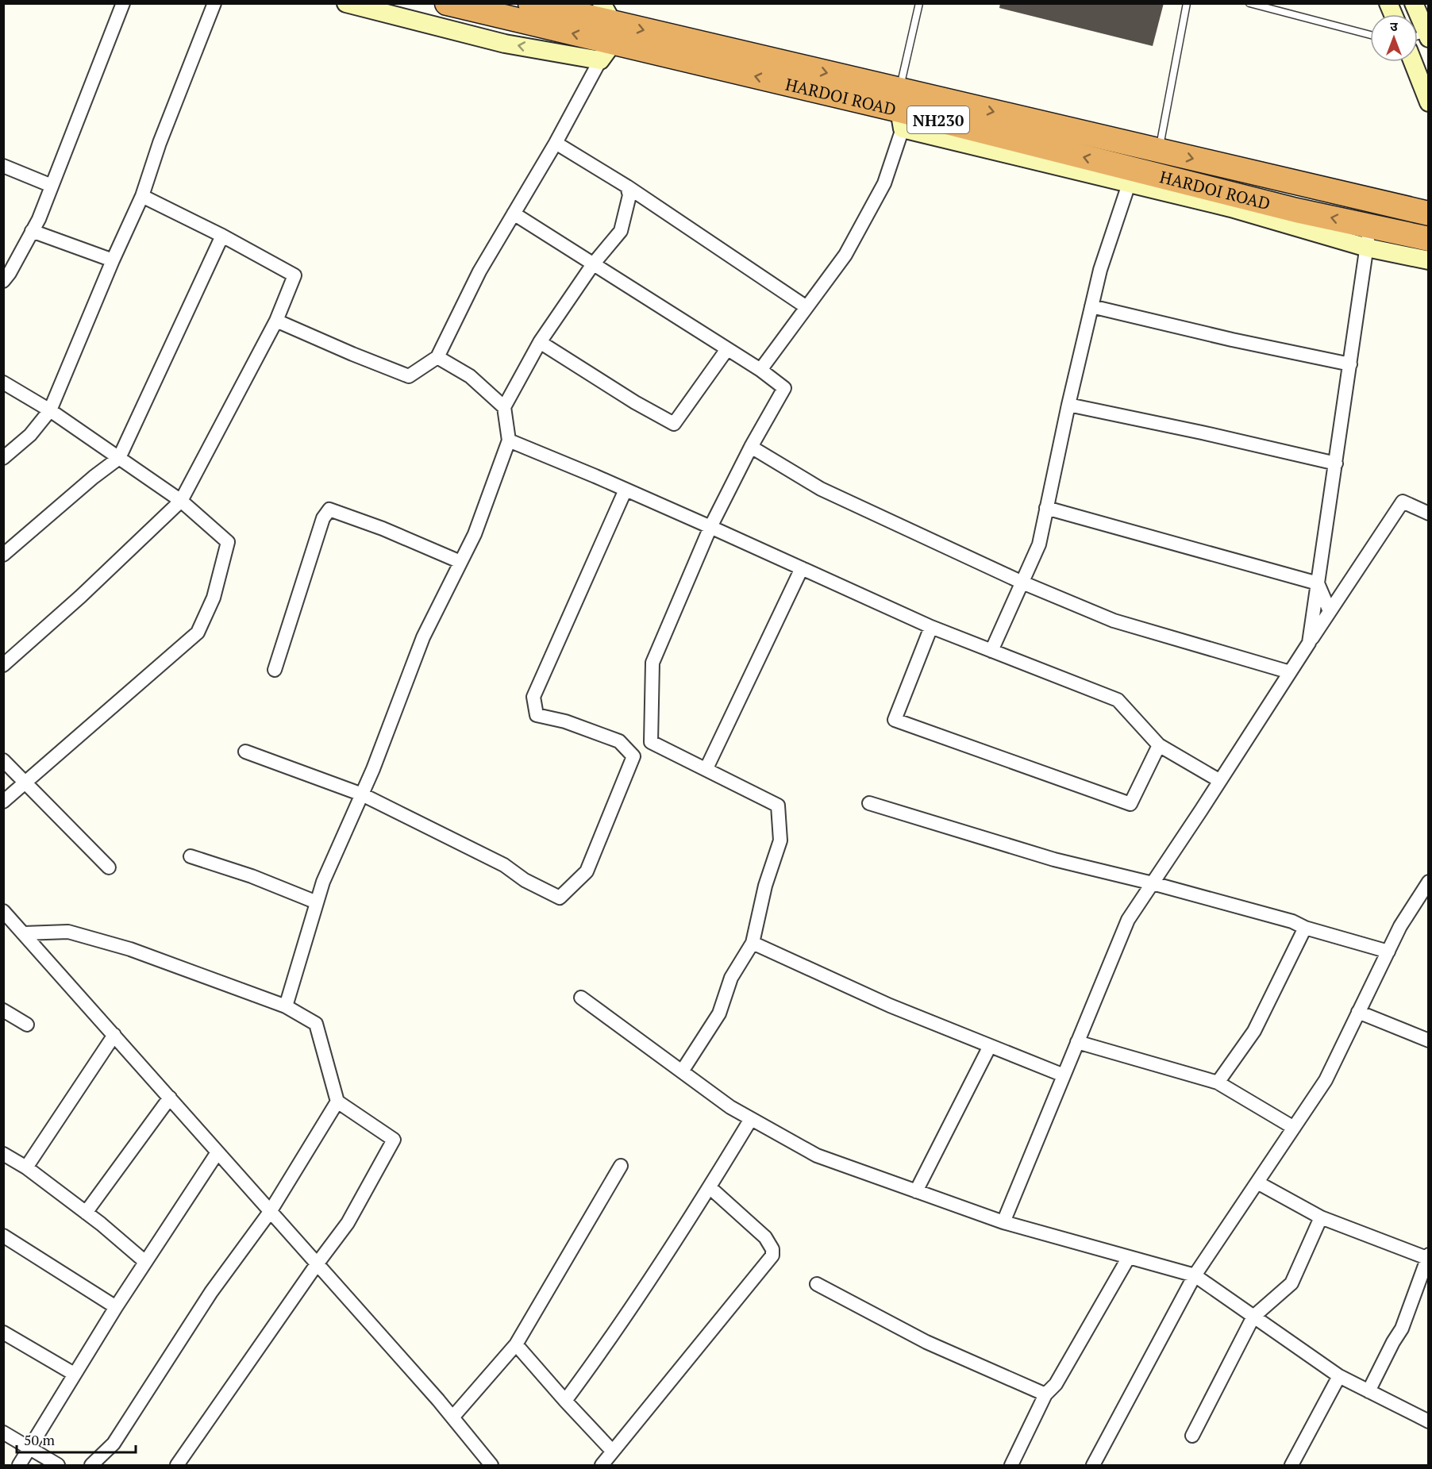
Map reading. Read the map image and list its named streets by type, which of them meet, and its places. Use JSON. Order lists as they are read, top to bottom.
{
  "streets": {
    "highway": ["HARDOI ROAD", "NH230"]
  },
  "scale_bar": "50 m",
  "north": "top"
}
